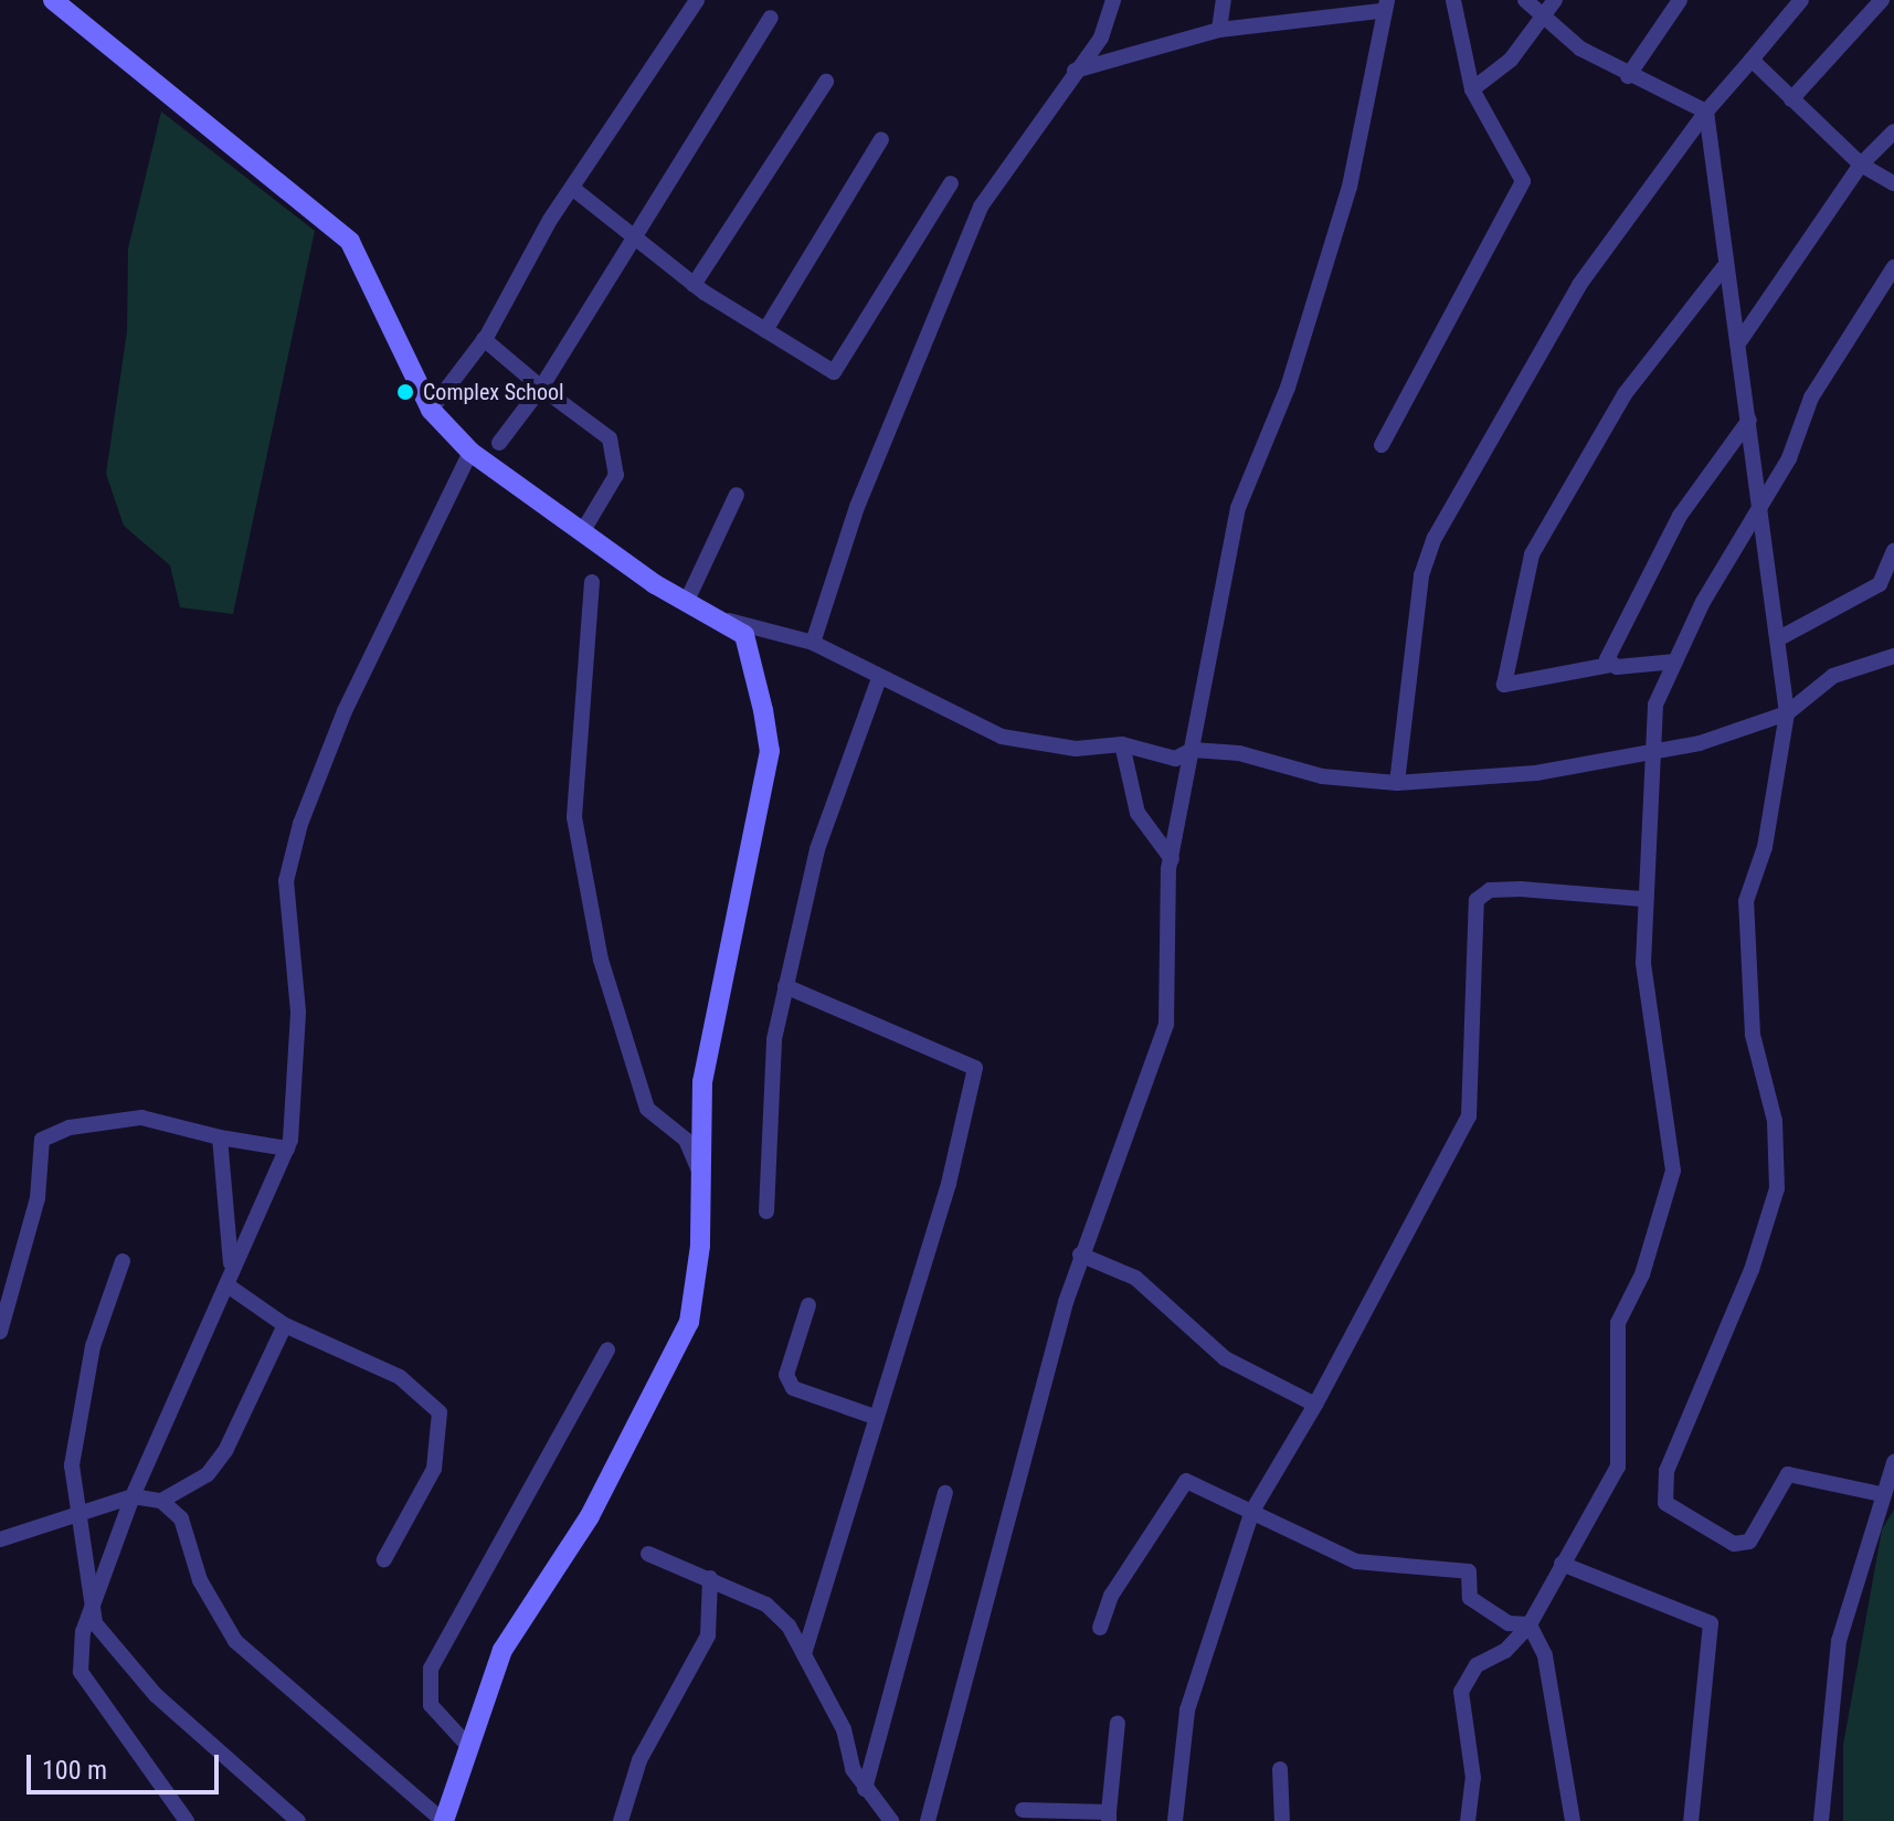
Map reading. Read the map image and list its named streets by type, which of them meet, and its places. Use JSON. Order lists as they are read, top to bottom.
{
  "places": ["Complex School"],
  "scale_bar": "100 m"
}
